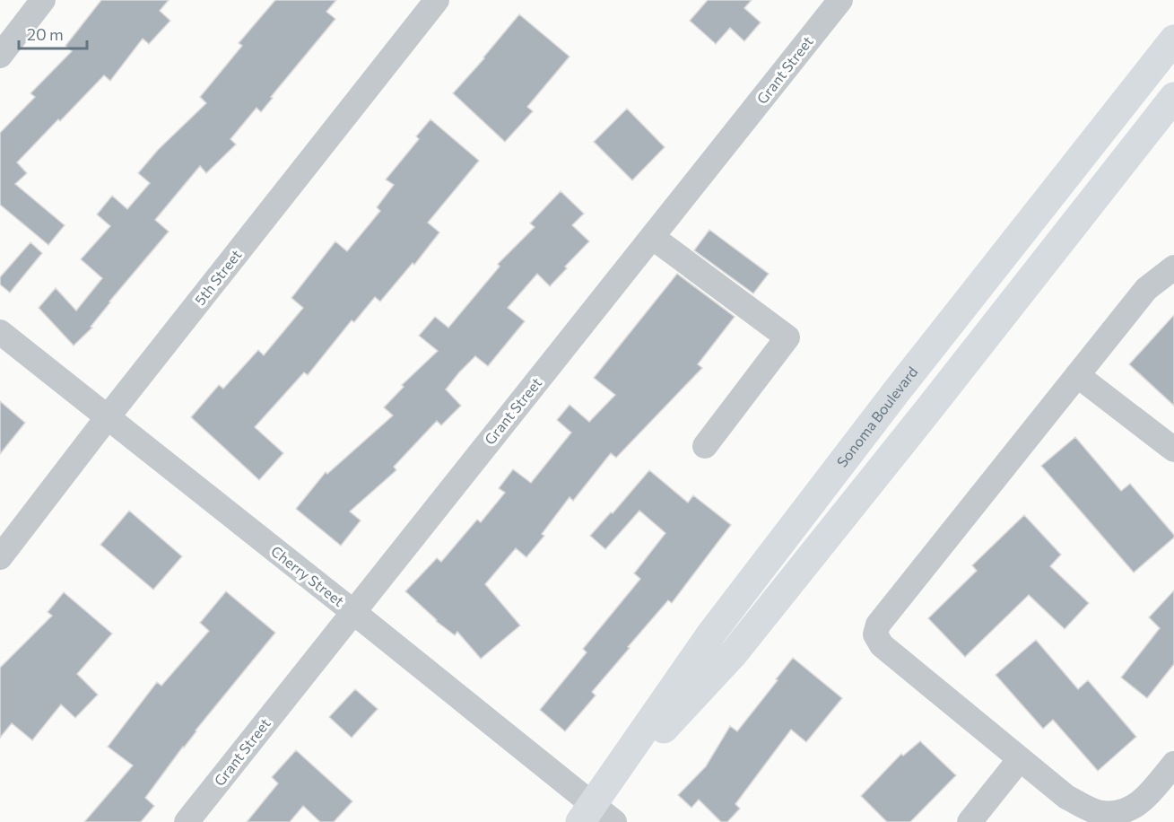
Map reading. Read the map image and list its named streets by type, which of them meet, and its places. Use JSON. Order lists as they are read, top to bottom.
{
  "streets": {
    "main road": ["Sonoma Boulevard"],
    "street": ["Grant Street", "5th Street", "Cherry Street"]
  },
  "crossings": [
    ["Grant Street", "Cherry Street"],
    ["5th Street", "Cherry Street"],
    ["Sonoma Boulevard", "Cherry Street"]
  ],
  "scale_bar": "20 m"
}
